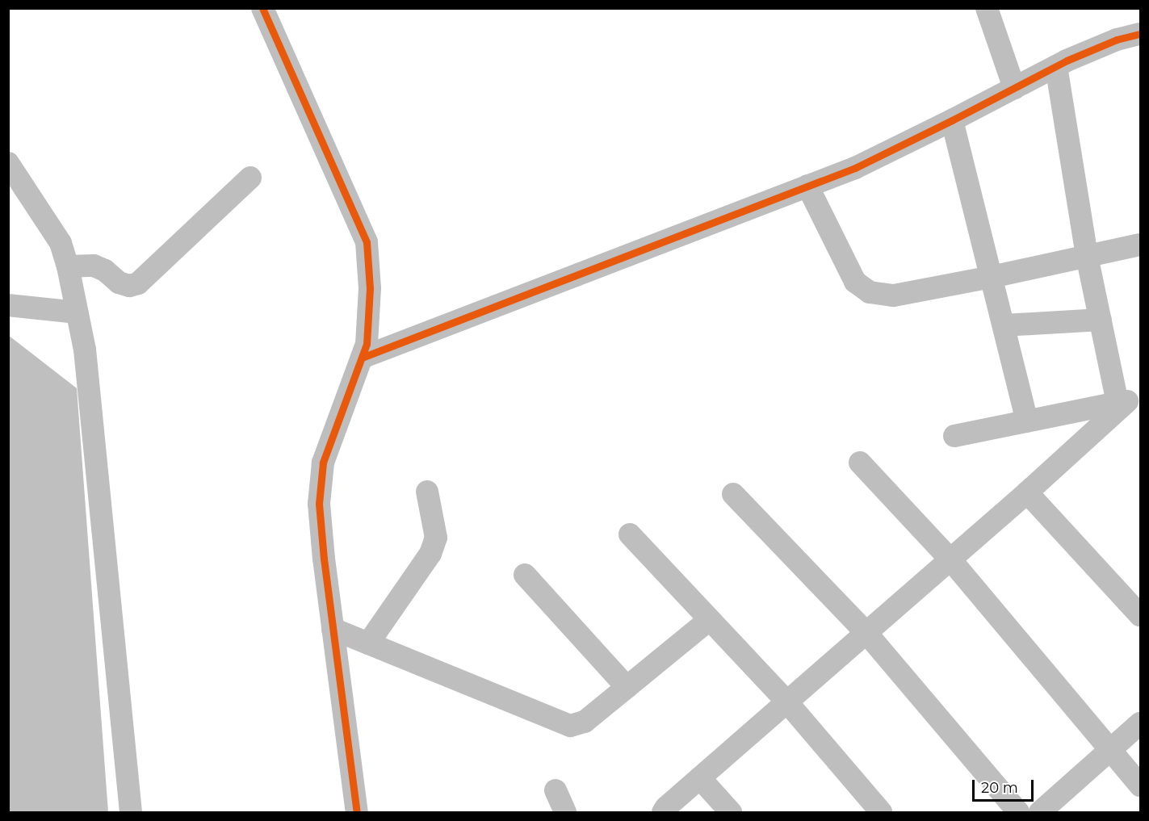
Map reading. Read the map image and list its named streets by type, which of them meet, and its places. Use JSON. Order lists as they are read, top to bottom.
{
  "scale_bar": "20 m"
}
